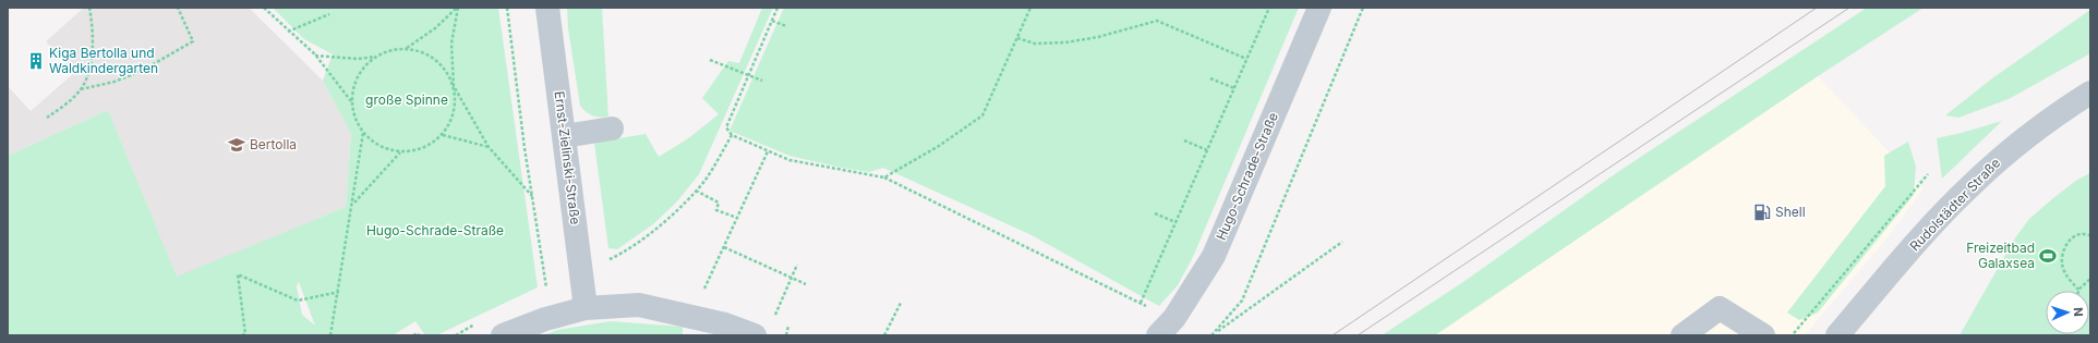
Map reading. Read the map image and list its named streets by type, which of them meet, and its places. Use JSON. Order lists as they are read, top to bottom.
{
  "streets": {
    "street": ["Ernst-Zielinski-Straße", "Hugo-Schrade-Straße", "Rudolstädter Straße"]
  },
  "parks": ["große Spinne", "Hugo-Schrade-Straße"],
  "places": {
    "building": ["Kiga Bertolla und Waldkindergarten"],
    "school or university": ["Bertolla"],
    "fuel station": ["Shell"],
    "sports": ["Freizeitbad Galaxsea"]
  },
  "north": "right"
}
